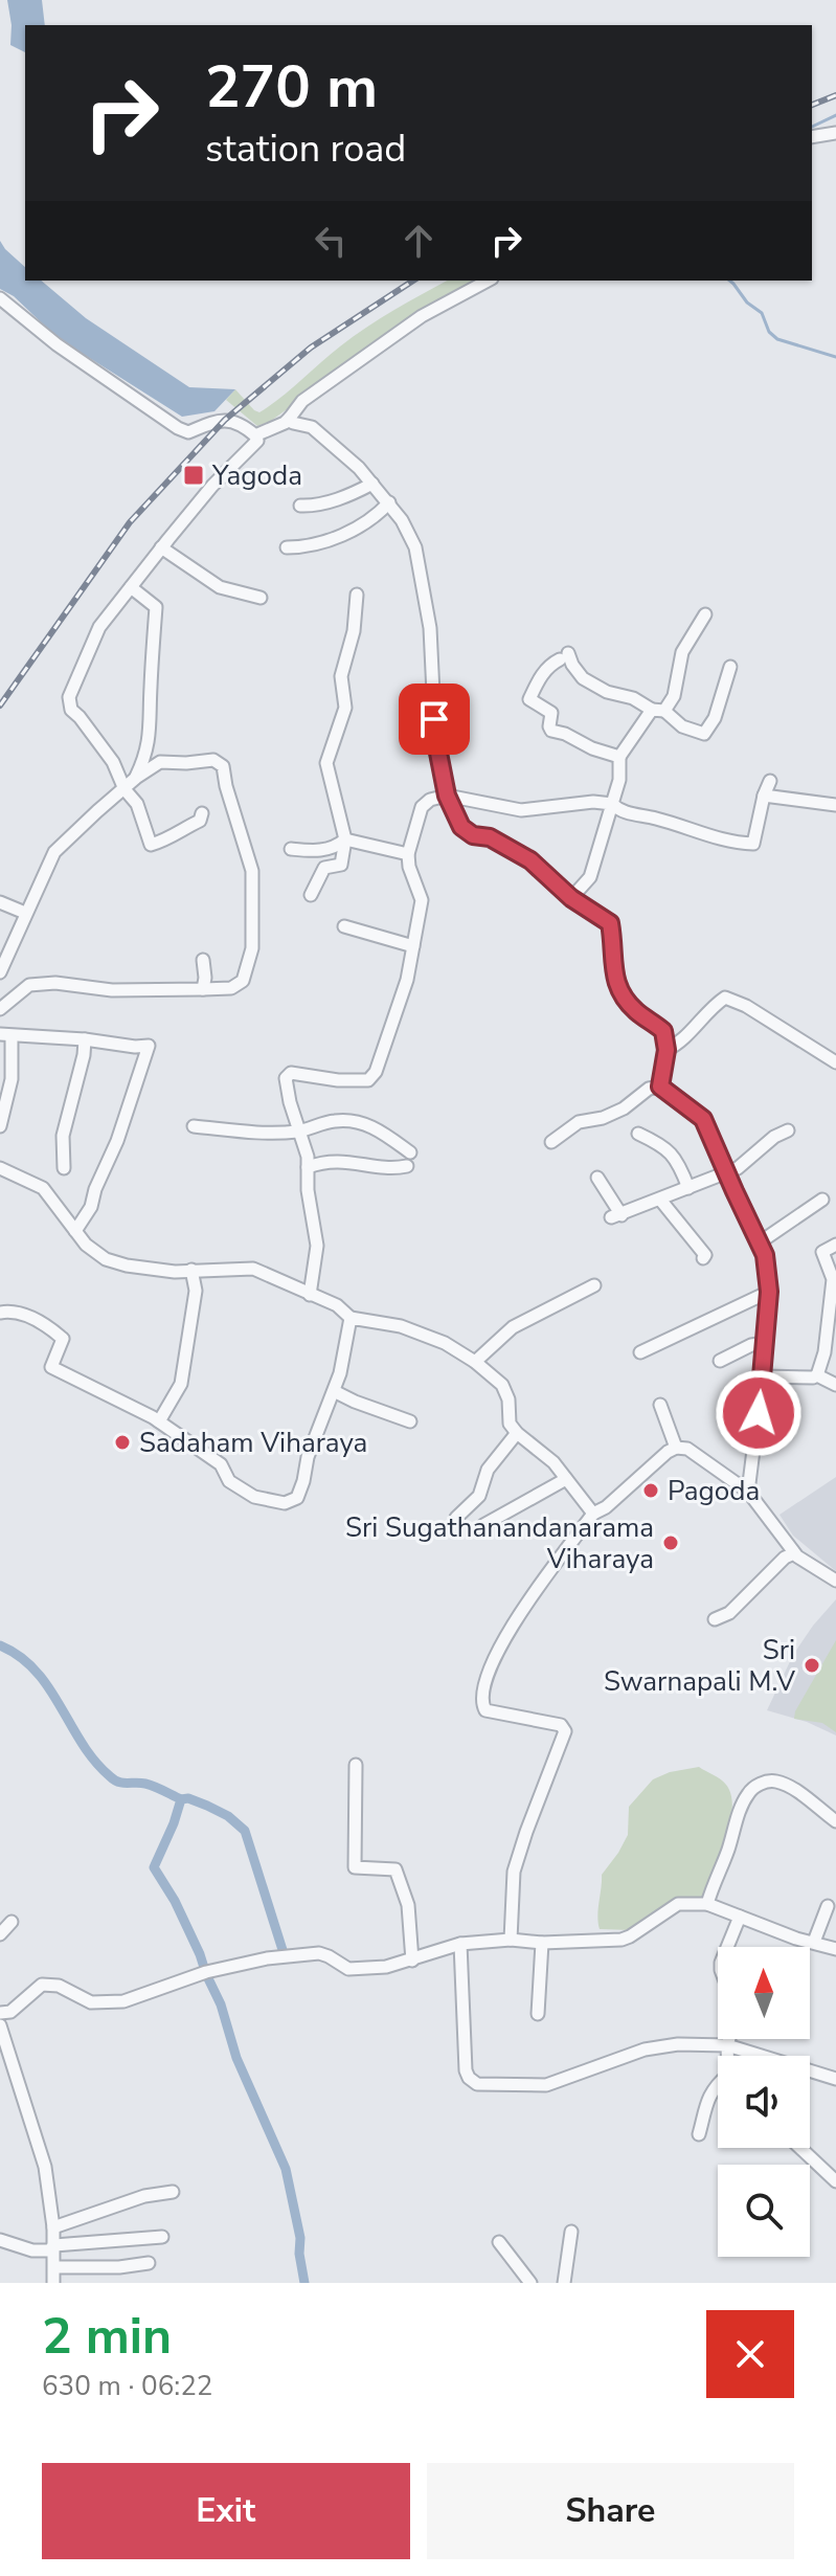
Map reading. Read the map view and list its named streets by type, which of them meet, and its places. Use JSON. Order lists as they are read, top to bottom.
{
  "places": {
    "transit": ["Yagoda"],
    "other": [
      "Sadaham Viharaya",
      "Pagoda",
      "Sri Sugathanandanarama Viharaya",
      "Sri Swarnapali M.V"
    ]
  },
  "north": "top",
  "page": {
    "turn": ["270 m", "station road"],
    "heading": ["2 min", "630 m · 06:22"],
    "buttons": ["Exit", "Share"]
  }
}
